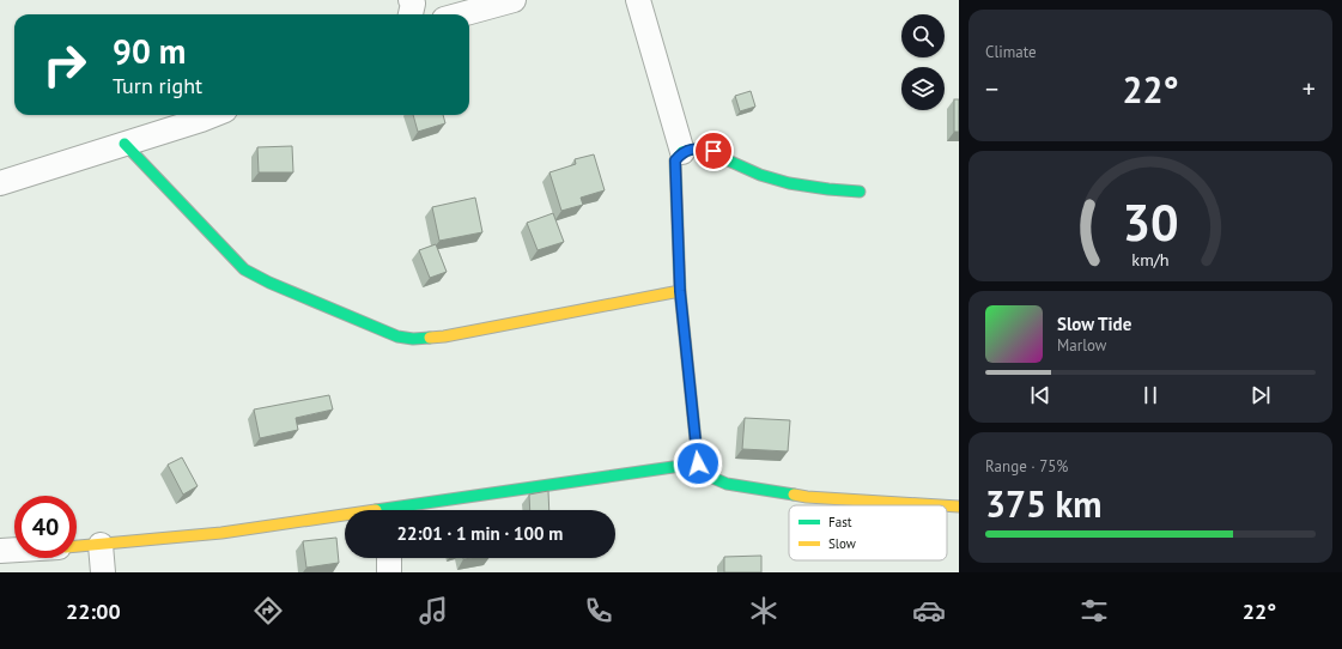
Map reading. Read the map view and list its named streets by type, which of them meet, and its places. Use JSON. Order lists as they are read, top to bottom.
{
  "legend": ["Fast", "Slow"],
  "page": {
    "tile": [
      "Climate",
      ["Range · 75%", "375 km"]
    ],
    "turn": ["90 m", "Turn right"],
    "heat": ["−", "22°", "+"],
    "song": ["Slow Tide", "Marlow"],
    "limit": "40",
    "trip": "22:01 · 1 min · 100 m",
    "tabs": ["22:00", "22°"],
    "gauge": ["30", "km/h"]
  }
}
